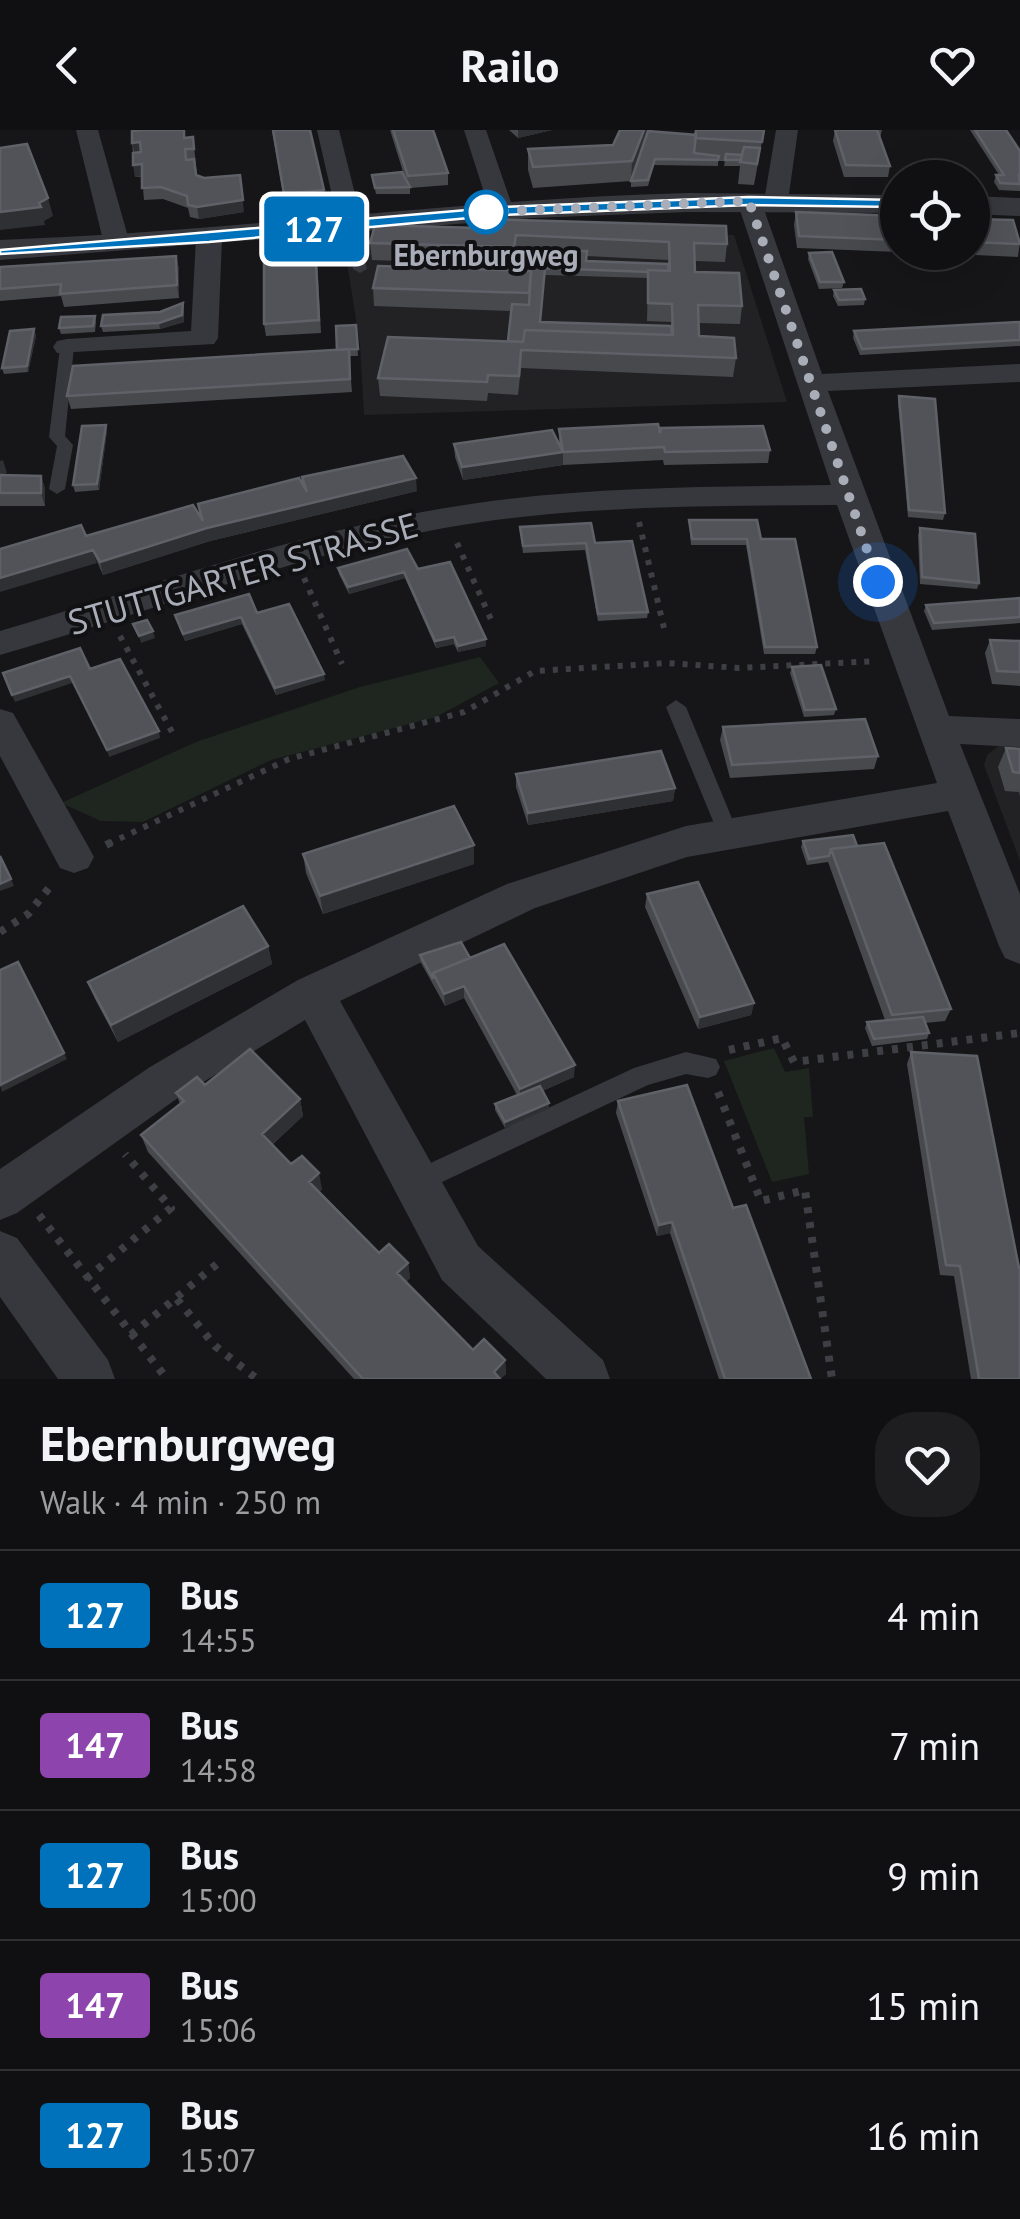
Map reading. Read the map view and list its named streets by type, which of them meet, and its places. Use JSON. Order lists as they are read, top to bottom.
{
  "streets": {
    "street": ["STUTTGARTER STRASSE"]
  },
  "places": ["Ebernburgweg"],
  "lines": ["bus line 127"],
  "page": {
    "header": "Railo",
    "on_map": "127",
    "heading": ["Ebernburgweg", "Walk · 4 min · 250 m"],
    "list": [
      {
        "mark": "127",
        "name": "Bus",
        "note": "14:55",
        "value": "4 min"
      },
      {
        "mark": "147",
        "name": "Bus",
        "note": "14:58",
        "value": "7 min"
      },
      {
        "mark": "127",
        "name": "Bus",
        "note": "15:00",
        "value": "9 min"
      },
      {
        "mark": "147",
        "name": "Bus",
        "note": "15:06",
        "value": "15 min"
      },
      {
        "mark": "127",
        "name": "Bus",
        "note": "15:07",
        "value": "16 min"
      }
    ]
  }
}
